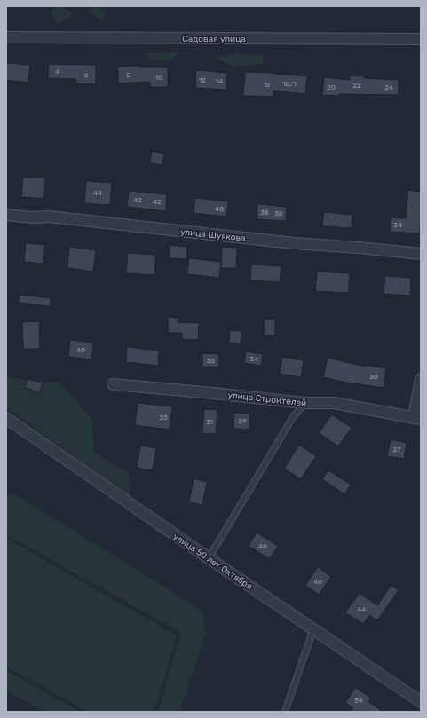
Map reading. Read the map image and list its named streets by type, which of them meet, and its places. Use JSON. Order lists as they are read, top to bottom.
{
  "streets": {
    "street": [
      "Садовая улица",
      "улица Шуякова",
      "улица Строителей",
      "улица 50 лет Октября"
    ]
  },
  "house_numbers": [
    "4",
    "6",
    "8",
    "10",
    "12",
    "14",
    "18/1",
    "16",
    "22",
    "20",
    "24",
    "44",
    "42",
    "42",
    "40",
    "38",
    "38",
    "34",
    "40",
    "34",
    "36",
    "30",
    "33",
    "29",
    "31",
    "27",
    "48",
    "46",
    "44",
    "59"
  ]
}
